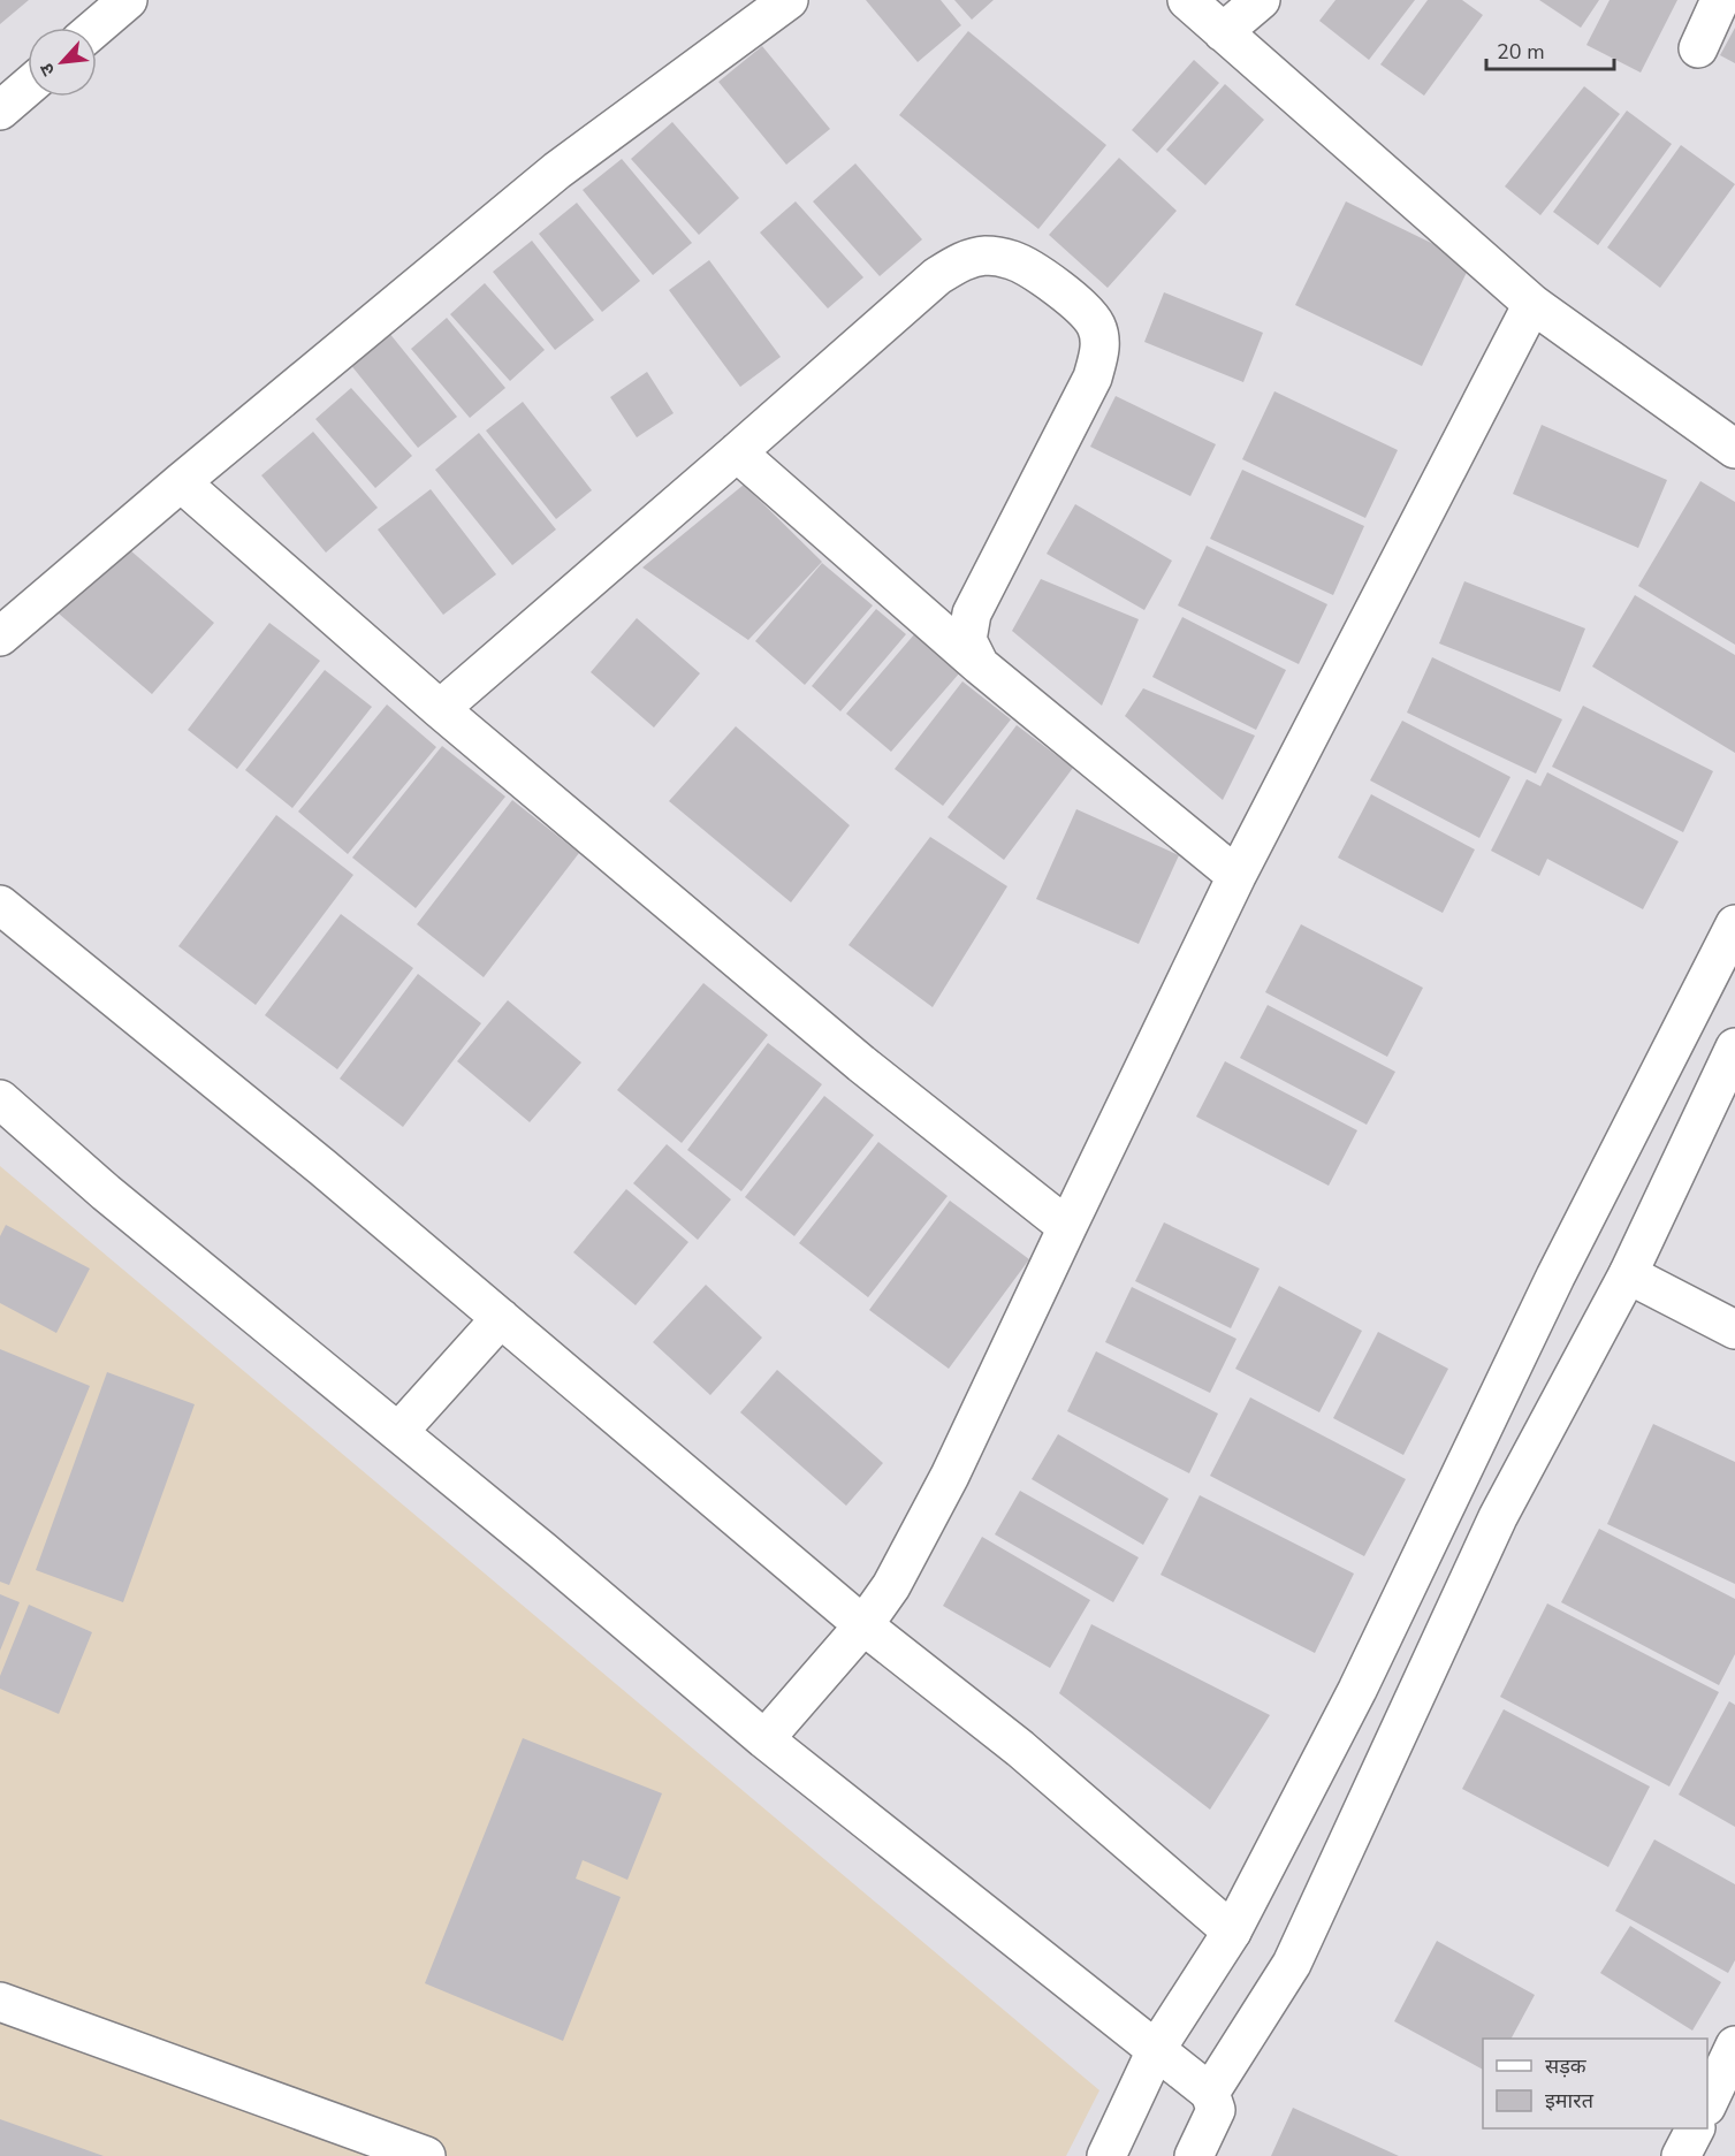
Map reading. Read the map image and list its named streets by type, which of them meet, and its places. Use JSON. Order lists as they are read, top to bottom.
{
  "legend": ["सड़क", "इमारत"],
  "scale_bar": "20 m",
  "north": "bottom left"
}
